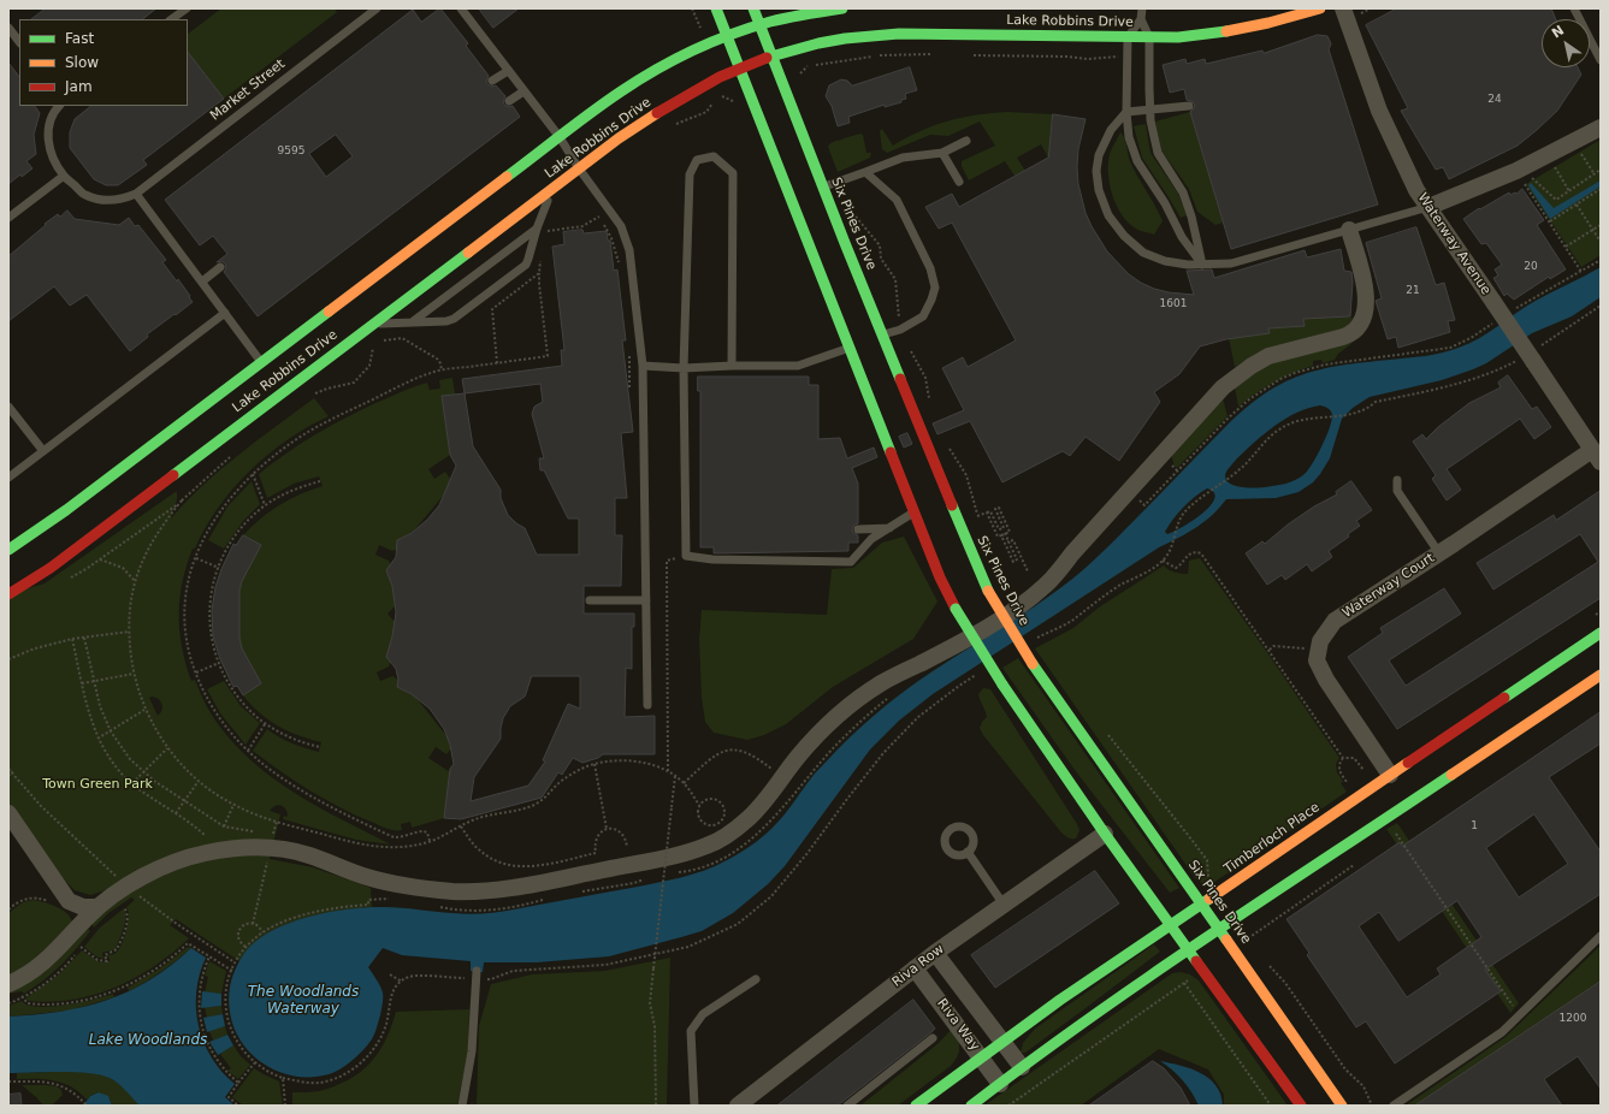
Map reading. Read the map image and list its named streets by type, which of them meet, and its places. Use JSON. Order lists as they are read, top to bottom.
{
  "streets": {
    "street": [
      "Lake Robbins Drive",
      "Six Pines Drive",
      "Waterway Avenue",
      "Waterway Court",
      "Timberloch Place",
      "Riva Row",
      "Riva Way"
    ],
    "lane": ["Market Street"]
  },
  "crossings": [
    ["Lake Robbins Drive", "Six Pines Drive"],
    ["Six Pines Drive", "Timberloch Place"],
    ["Waterway Avenue", "Waterway Court"],
    ["Timberloch Place", "Riva Way"],
    ["Riva Row", "Riva Way"]
  ],
  "water": ["The Woodlands Waterway", "Lake Woodlands"],
  "parks": ["Town Green Park"],
  "house_numbers": [
    "24",
    "9595",
    "20",
    "21",
    "1601",
    "1",
    "1200"
  ],
  "legend": ["Fast", "Slow", "Jam"],
  "north": "top left"
}
